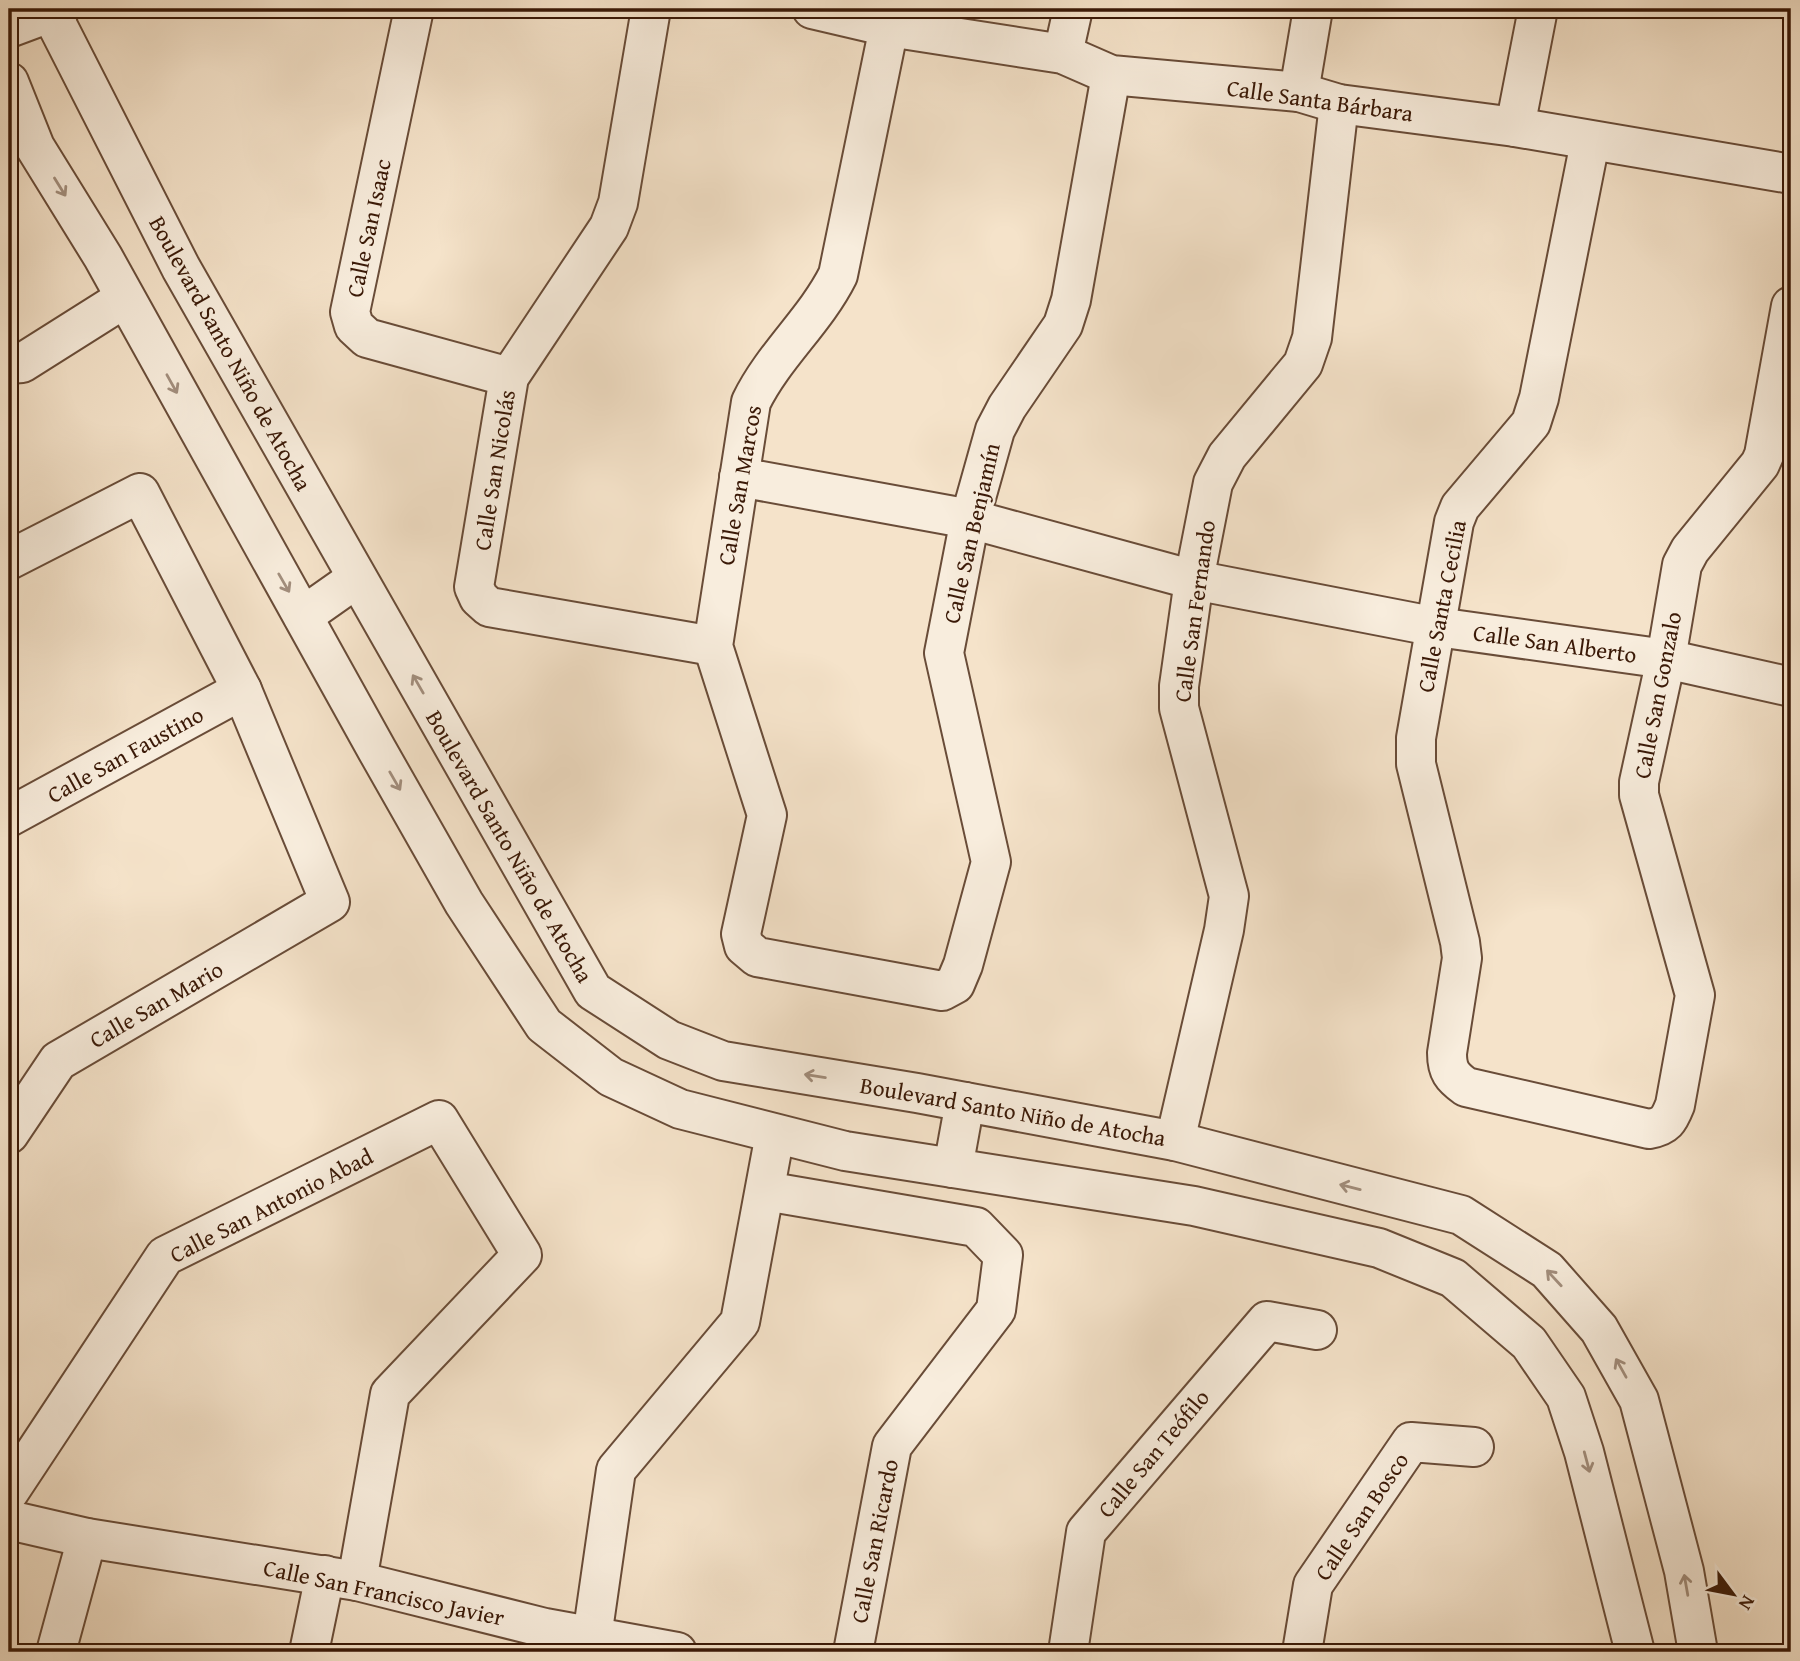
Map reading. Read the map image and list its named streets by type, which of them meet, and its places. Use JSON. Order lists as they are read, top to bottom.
{
  "streets": {
    "street": [
      "Calle Santa Bárbara",
      "Calle San Isaac",
      "Boulevard Santo Niño de Atocha",
      "Calle San Nicolás",
      "Calle San Marcos",
      "Calle San Benjamín",
      "Calle Santa Cecilia",
      "Calle San Fernando",
      "Calle San Alberto",
      "Calle San Gonzalo",
      "Calle San Faustino",
      "Calle San Mario",
      "Calle San Antonio Abad",
      "Calle San Teófilo",
      "Calle San Bosco",
      "Calle San Ricardo",
      "Calle San Francisco Javier"
    ]
  },
  "crossings": [
    ["Calle Santa Bárbara", "Calle San Marcos"],
    ["Calle Santa Bárbara", "Calle San Benjamín"],
    ["Calle Santa Bárbara", "Calle Santa Cecilia"],
    ["Calle Santa Bárbara", "Calle San Fernando"],
    ["Calle San Isaac", "Calle San Nicolás"],
    ["Boulevard Santo Niño de Atocha", "Calle San Fernando"],
    ["Calle San Nicolás", "Calle San Marcos"],
    ["Calle San Marcos", "Calle San Benjamín"],
    ["Calle San Marcos", "Calle San Alberto"],
    ["Calle San Benjamín", "Calle San Alberto"],
    ["Calle Santa Cecilia", "Calle San Alberto"],
    ["Calle Santa Cecilia", "Calle San Gonzalo"],
    ["Calle San Fernando", "Calle San Alberto"],
    ["Calle San Alberto", "Calle San Gonzalo"],
    ["Calle San Faustino", "Calle San Mario"],
    ["Calle San Antonio Abad", "Calle San Francisco Javier"]
  ],
  "north": "bottom right"
}
